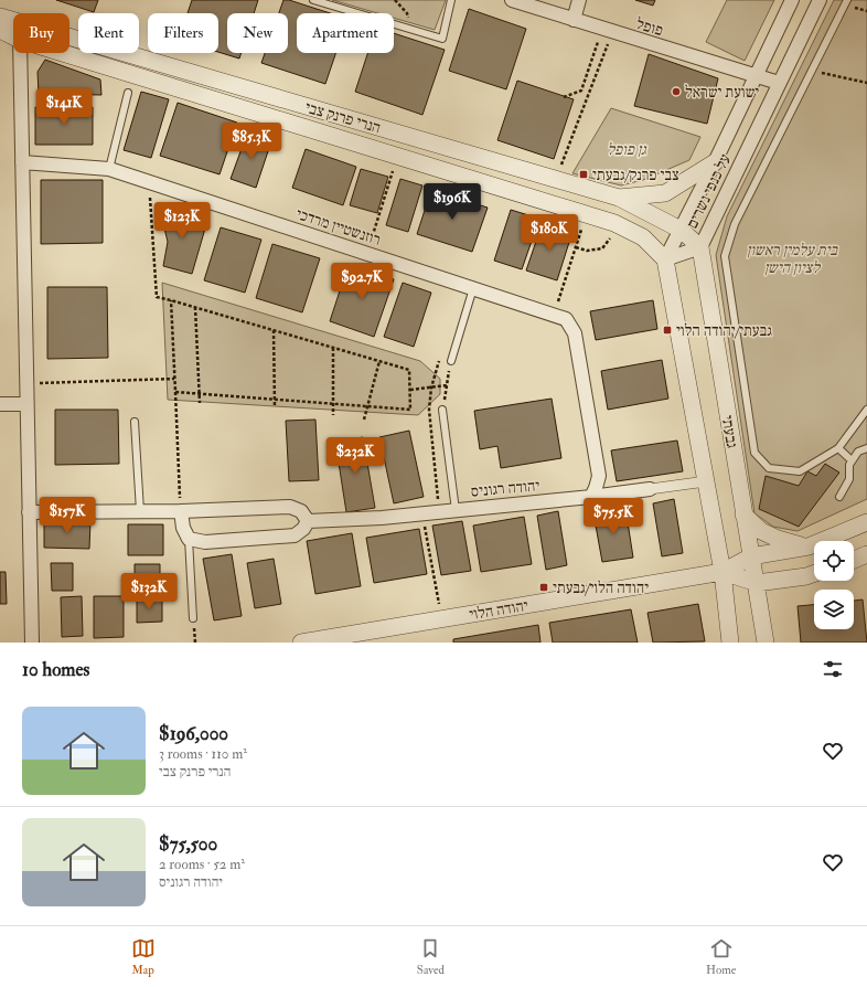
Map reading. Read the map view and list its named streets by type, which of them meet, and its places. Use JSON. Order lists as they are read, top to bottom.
{
  "streets": {
    "street": [
      "פופל",
      "הנרי פרנק צבי",
      "על כנפי נשרים",
      "רוזנשטיין מרדכי",
      "גבעתי",
      "יהודה רגוניס",
      "יהודה הלוי"
    ]
  },
  "crossings": [
    ["פופל", "על כנפי נשרים"],
    ["הנרי פרנק צבי", "על כנפי נשרים"],
    ["על כנפי נשרים", "גבעתי"],
    ["רוזנשטיין מרדכי", "יהודה רגוניס"]
  ],
  "parks": ["גן פופל", "בית עלמין ראשון לציון הישן"],
  "places": {
    "other": ["ישועת ישראל"],
    "transit": ["צבי פרנק/גבעתי", "גבעתי/יהודה הלוי", "יהודה הלוי/גבעתי"]
  },
  "page": {
    "chip": [
      "Buy",
      "Rent",
      "Filters",
      "New",
      "Apartment"
    ],
    "price": [
      "$141K",
      "$85.3K",
      "$196K",
      "$123K",
      "$180K",
      "$92.7K",
      "$232K",
      "$157K",
      "$75.5K",
      "$132K"
    ],
    "heading": "10 homes",
    "list": [
      {
        "name": "$196,000",
        "note": "3 rooms · 110 m² · הנרי פרנק צבי"
      },
      {
        "name": "$75,500",
        "note": "2 rooms · 52 m² · יהודה רגוניס"
      }
    ],
    "tabs": ["Map", "Saved", "Home"]
  }
}
